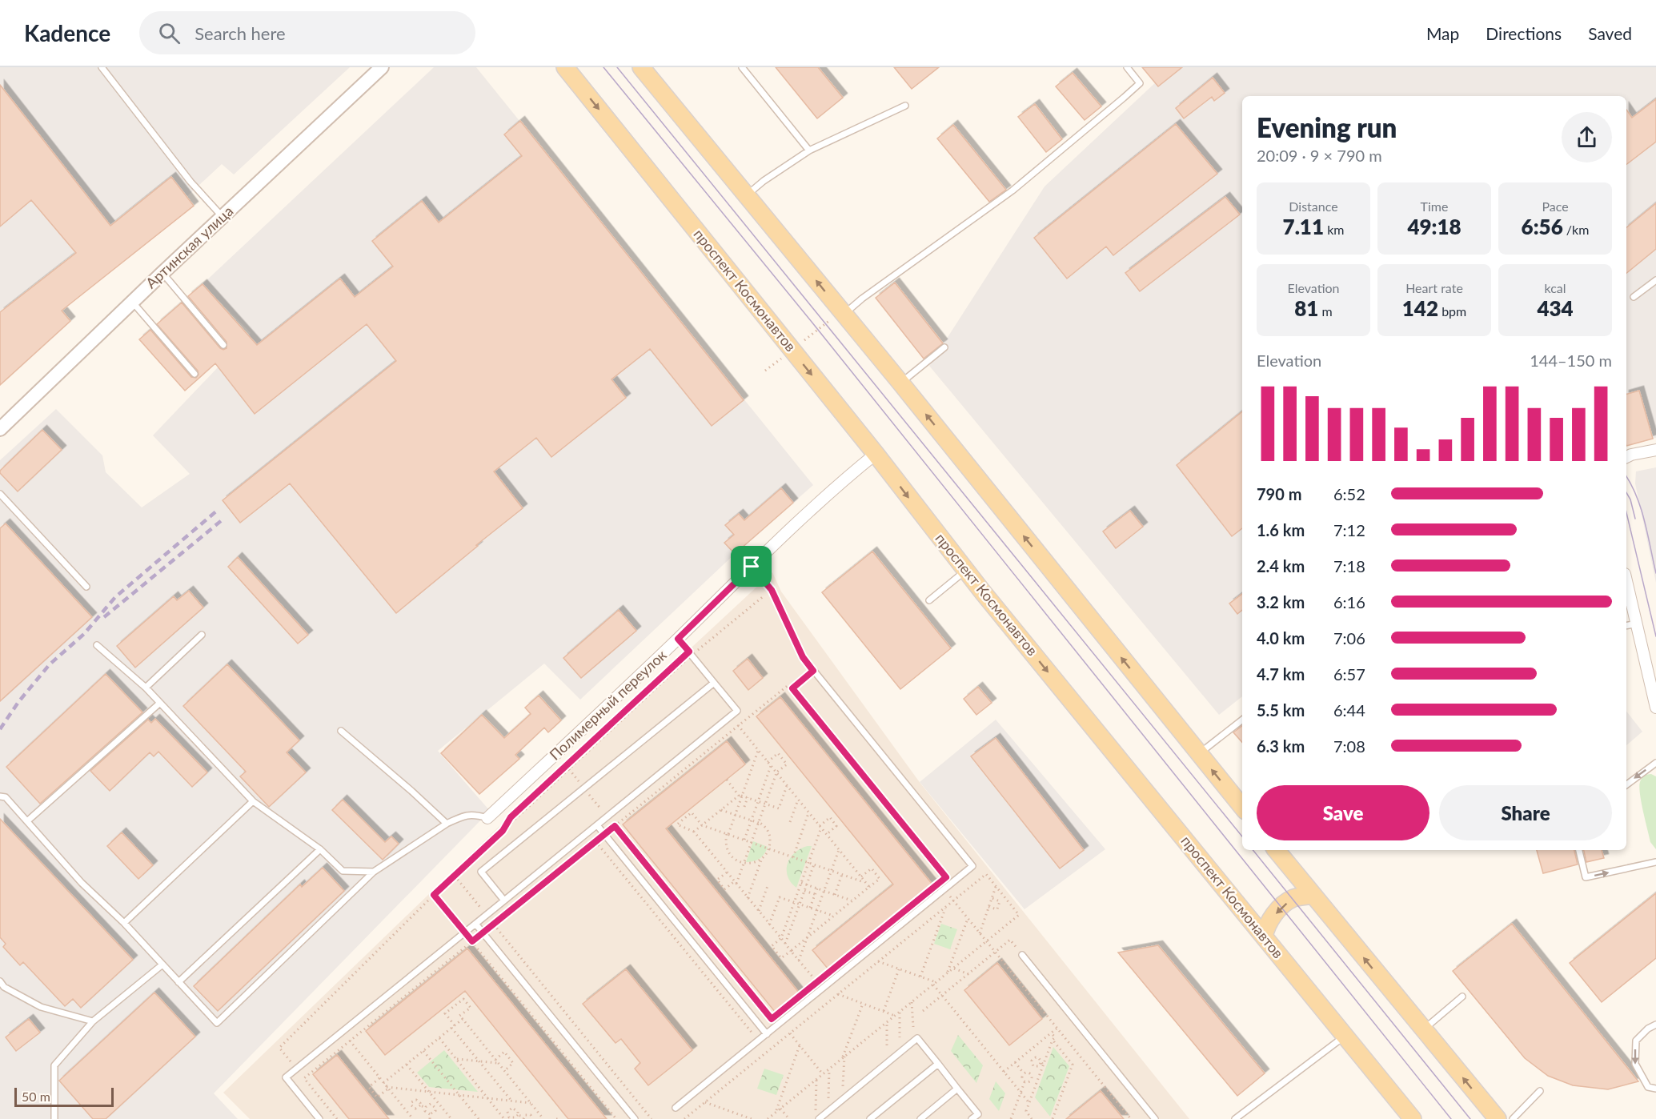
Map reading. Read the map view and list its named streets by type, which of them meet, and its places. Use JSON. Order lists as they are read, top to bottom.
{
  "streets": {
    "main road": ["проспект Космонавтов"],
    "street": ["Артинская улица", "Полимерный переулок"]
  },
  "crossings": [
    ["проспект Космонавтов", "Полимерный переулок"]
  ],
  "scale_bar": "50 m",
  "page": {
    "header": "Kadence",
    "search": "Search here",
    "nav": ["Map", "Directions", "Saved"],
    "heading": ["Evening run", "20:09 · 9 × 790 m"],
    "stats": [
      ["Distance", "7.11 km"],
      ["Time", "49:18"],
      ["Pace", "6:56 /km"],
      ["Elevation", "81 m"],
      ["Heart rate", "142 bpm"],
      ["kcal", "434"]
    ],
    "chart": ["Elevation", "144–150 m"],
    "list": [
      {
        "name": "790 m",
        "note": "6:52"
      },
      {
        "name": "1.6 km",
        "note": "7:12"
      },
      {
        "name": "2.4 km",
        "note": "7:18"
      },
      {
        "name": "3.2 km",
        "note": "6:16"
      },
      {
        "name": "4.0 km",
        "note": "7:06"
      },
      {
        "name": "4.7 km",
        "note": "6:57"
      },
      {
        "name": "5.5 km",
        "note": "6:44"
      },
      {
        "name": "6.3 km",
        "note": "7:08"
      }
    ],
    "buttons": ["Save", "Share"],
    "scale": "50 m"
  }
}
